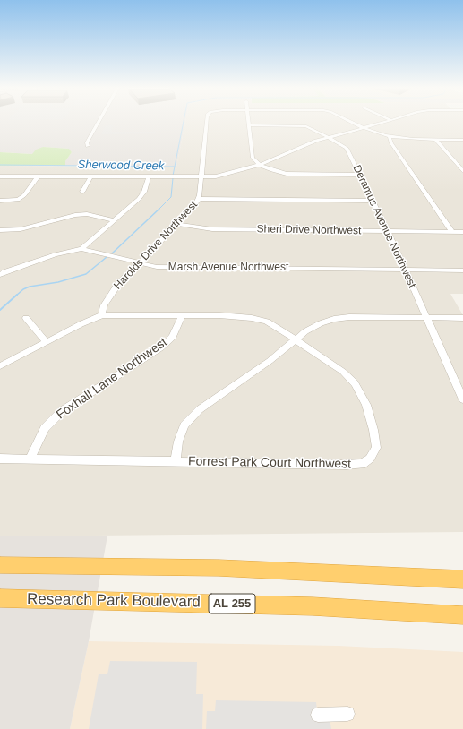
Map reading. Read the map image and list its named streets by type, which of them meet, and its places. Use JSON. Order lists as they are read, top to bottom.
{
  "streets": {
    "highway": ["Research Park Boulevard", "AL 255"],
    "street": [
      "Deramus Avenue Northwest",
      "Sheri Drive Northwest",
      "Harolds Drive Northwest",
      "Marsh Avenue Northwest",
      "Foxhall Lane Northwest",
      "Forrest Park Court Northwest"
    ]
  },
  "crossings": [
    ["Deramus Avenue Northwest", "Sheri Drive Northwest"],
    ["Deramus Avenue Northwest", "Marsh Avenue Northwest"],
    ["Sheri Drive Northwest", "Harolds Drive Northwest"],
    ["Harolds Drive Northwest", "Marsh Avenue Northwest"],
    ["Harolds Drive Northwest", "Forrest Park Court Northwest"],
    ["Foxhall Lane Northwest", "Forrest Park Court Northwest"]
  ],
  "water": ["Sherwood Creek"]
}
